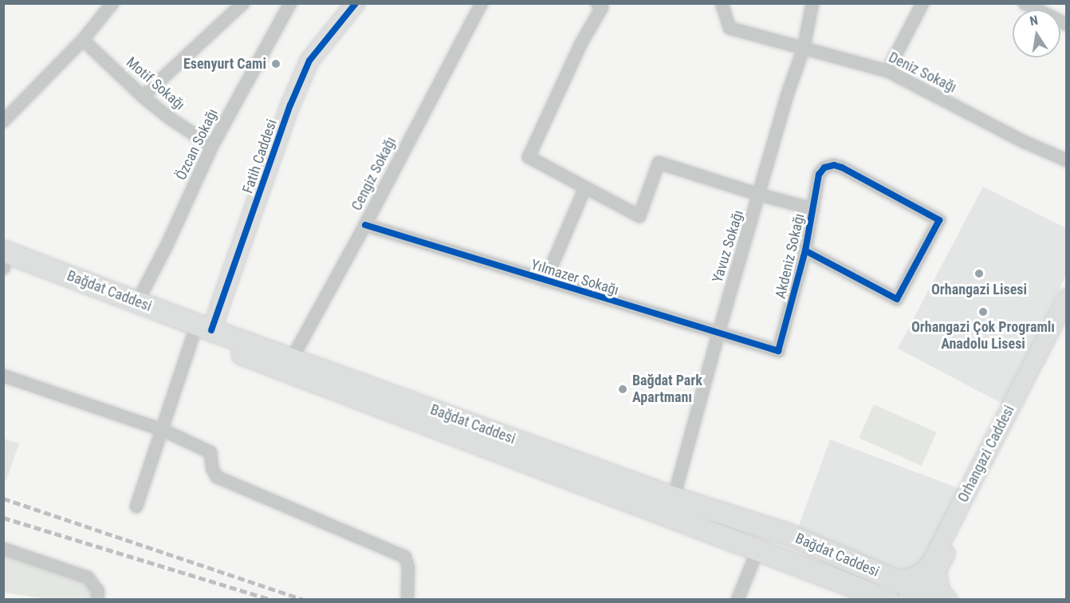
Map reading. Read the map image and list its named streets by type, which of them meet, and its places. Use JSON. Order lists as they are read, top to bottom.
{
  "streets": {
    "main road": ["Fatih Caddesi", "Bağdat Caddesi", "Orhangazi Caddesi"],
    "street": [
      "Deniz Sokağı",
      "Motif Sokağı",
      "Özcan Sokağı",
      "Cengiz Sokağı",
      "Yavuz Sokağı",
      "Akdeniz Sokağı",
      "Yılmazer Sokağı"
    ]
  },
  "crossings": [
    ["Deniz Sokağı", "Yavuz Sokağı"],
    ["Motif Sokağı", "Özcan Sokağı"],
    ["Özcan Sokağı", "Bağdat Caddesi"],
    ["Fatih Caddesi", "Bağdat Caddesi"],
    ["Cengiz Sokağı", "Yılmazer Sokağı"],
    ["Cengiz Sokağı", "Bağdat Caddesi"],
    ["Yavuz Sokağı", "Yılmazer Sokağı"],
    ["Yavuz Sokağı", "Bağdat Caddesi"],
    ["Akdeniz Sokağı", "Yılmazer Sokağı"],
    ["Bağdat Caddesi", "Orhangazi Caddesi"]
  ],
  "places": [
    "Esenyurt Cami",
    "Orhangazi Lisesi",
    "Orhangazi Çok Programlı Anadolu Lisesi",
    "Bağdat Park Apartmanı"
  ],
  "north": "top"
}
